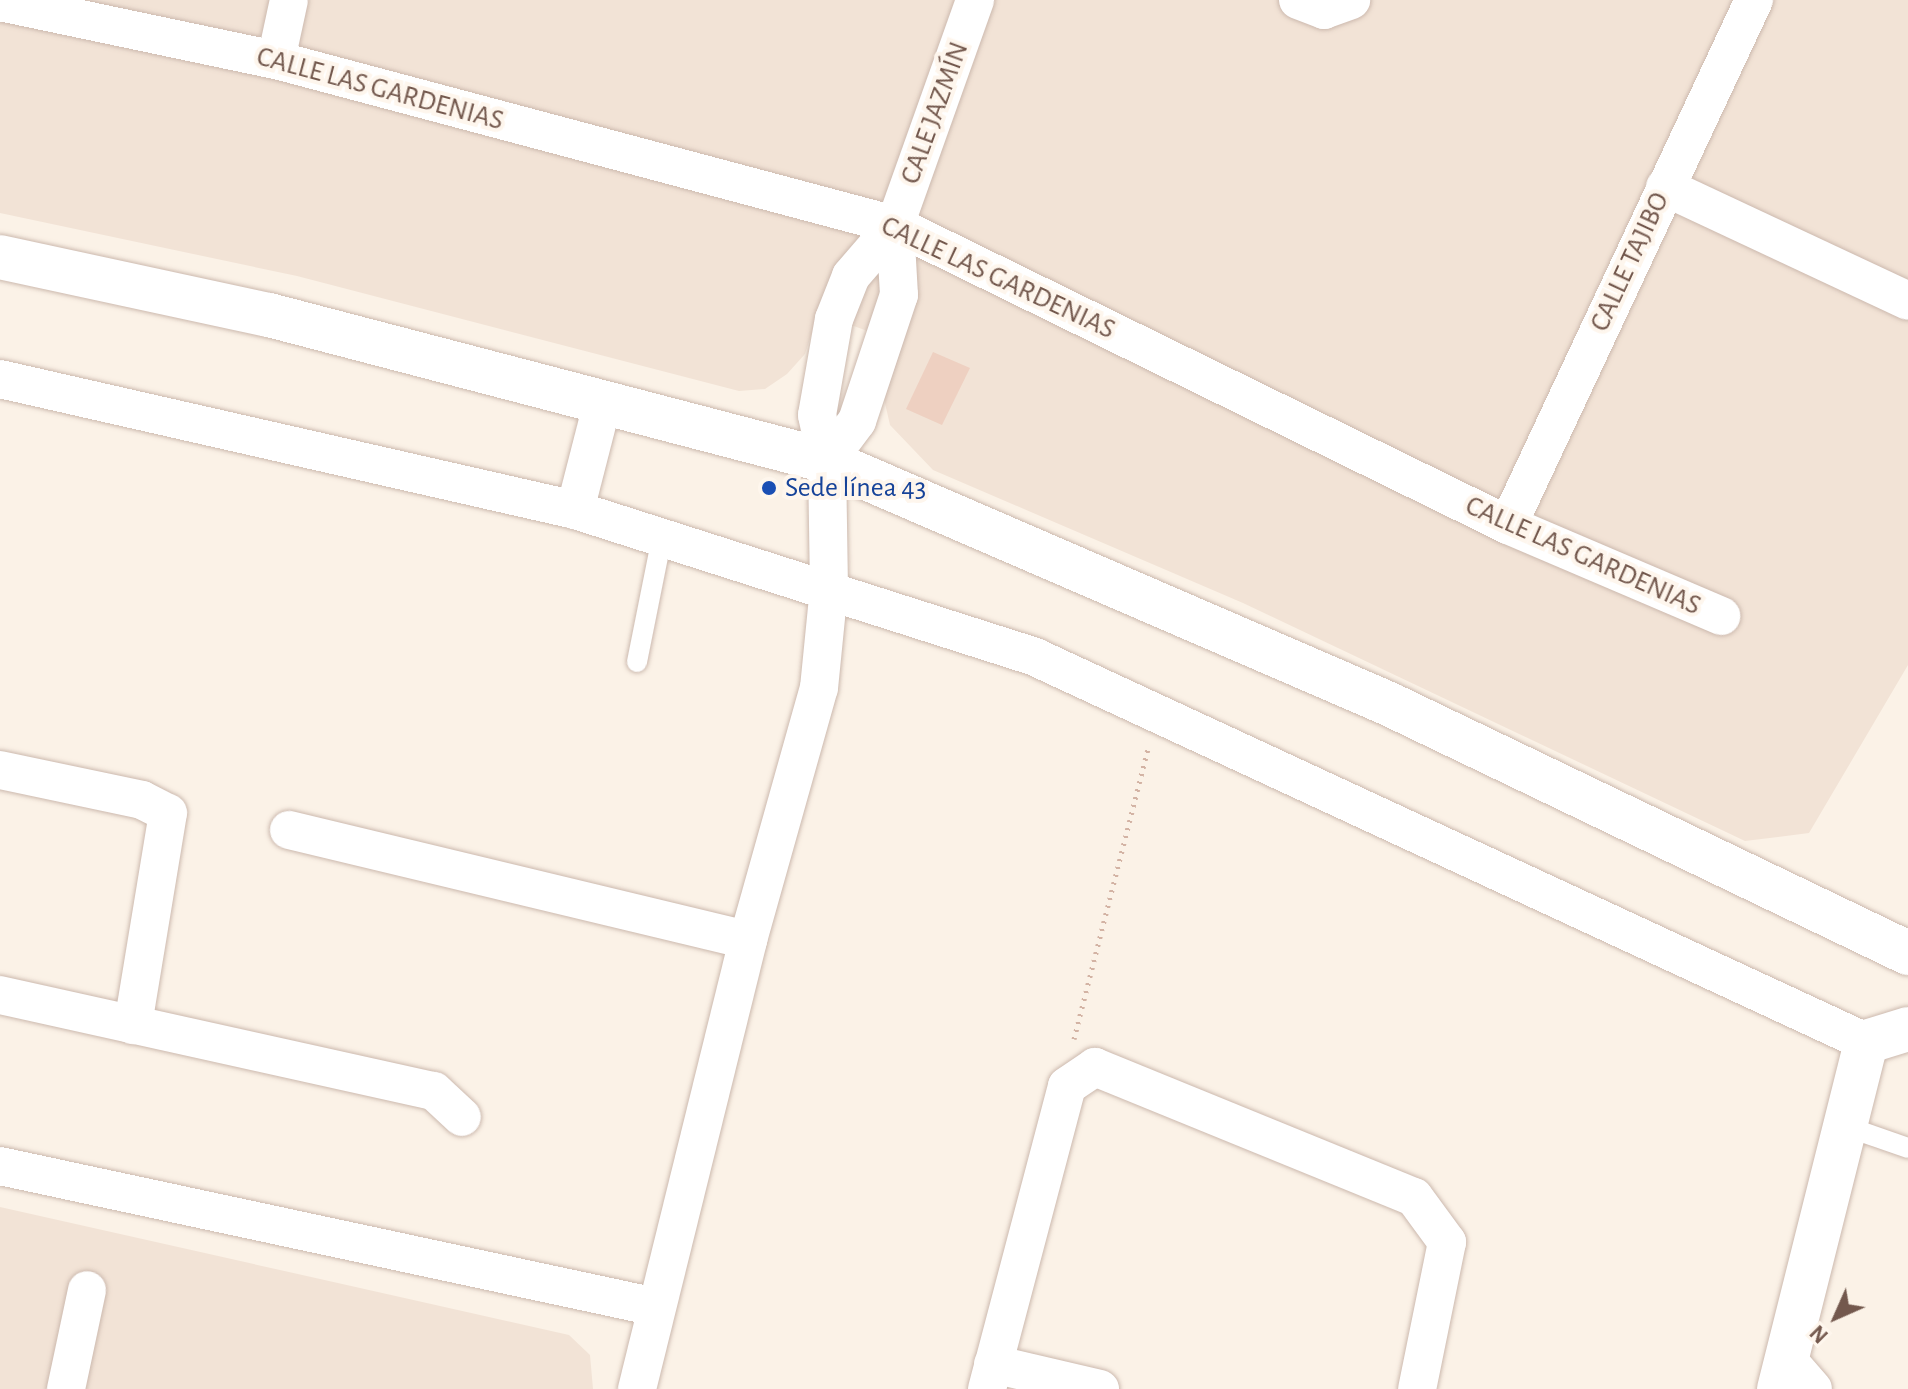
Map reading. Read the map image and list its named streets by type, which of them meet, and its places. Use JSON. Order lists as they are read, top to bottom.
{
  "streets": {
    "street": ["CALLE LAS GARDENIAS", "CALE JAZMÍN", "CALLE TAJIBO"]
  },
  "crossings": [
    ["CALLE LAS GARDENIAS", "CALE JAZMÍN"],
    ["CALLE LAS GARDENIAS", "CALLE TAJIBO"]
  ],
  "places": ["Sede línea 43"],
  "north": "bottom left"
}
